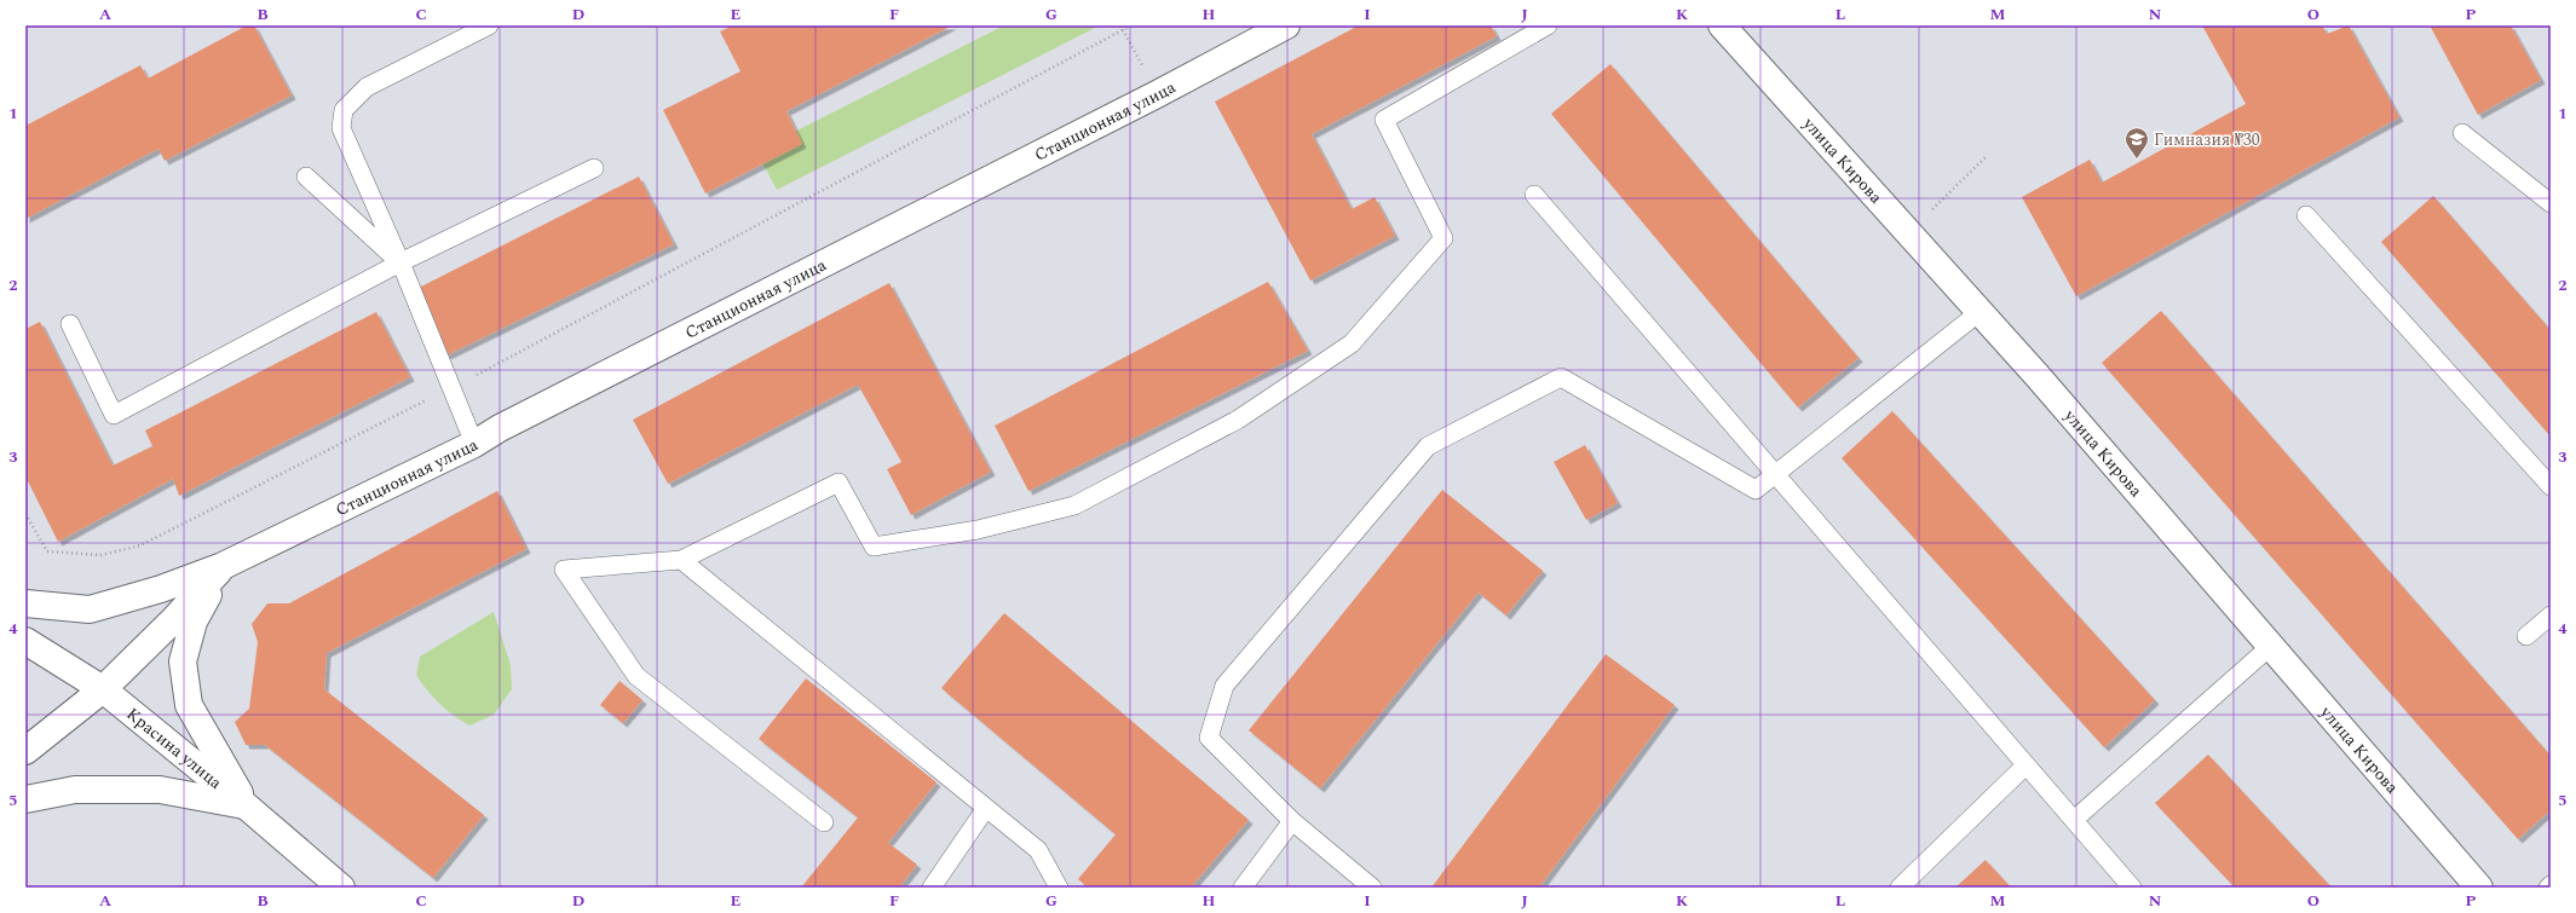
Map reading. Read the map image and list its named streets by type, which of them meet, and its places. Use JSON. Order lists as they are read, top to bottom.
{
  "streets": {
    "main road": ["Станционная улица", "улица Кирова", "Красина улица"]
  },
  "crossings": [
    ["Станционная улица", "Красина улица"]
  ],
  "places": {
    "school or university": ["Гимназия №30"]
  },
  "grid": {
    "columns": [
      "A",
      "B",
      "C",
      "D",
      "E",
      "F",
      "G",
      "H",
      "I",
      "J",
      "K",
      "L",
      "M",
      "N",
      "O",
      "P"
    ],
    "rows": [
      "1",
      "2",
      "3",
      "4",
      "5"
    ]
  }
}
